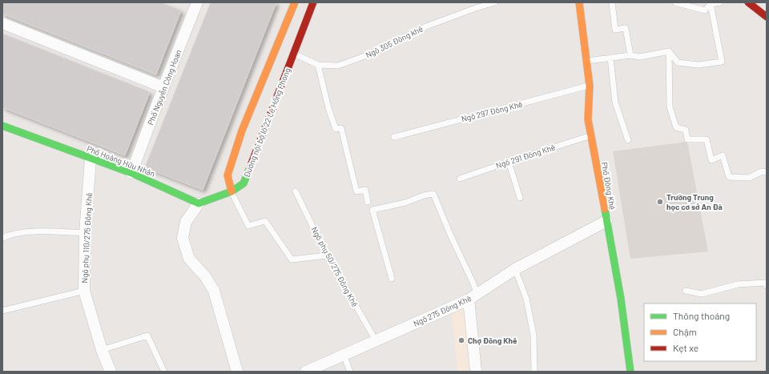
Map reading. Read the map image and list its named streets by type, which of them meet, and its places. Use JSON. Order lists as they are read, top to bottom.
{
  "streets": {
    "street": [
      "Phố Nguyễn Công Hoan",
      "Đường nội bộ lô 22 Lê Hồng Phong",
      "Phố Hoàng Hữu Nhân",
      "Phố Đông Khê",
      "Ngõ phụ 110/275 Đông Khê",
      "Ngõ 275 Đông Khê"
    ],
    "lane": [
      "Ngõ 305 Đông khê",
      "Ngõ 297 Đông Khê",
      "Ngõ 291 Đông Khê",
      "Ngõ phụ 50/275 Đông Khê"
    ]
  },
  "crossings": [
    ["Ngõ 305 Đông khê", "Đường nội bộ lô 22 Lê Hồng Phong"],
    ["Phố Nguyễn Công Hoan", "Phố Hoàng Hữu Nhân"],
    ["Ngõ 297 Đông Khê", "Phố Đông Khê"],
    ["Ngõ 291 Đông Khê", "Phố Đông Khê"],
    ["Phố Hoàng Hữu Nhân", "Ngõ phụ 110/275 Đông Khê"],
    ["Phố Đông Khê", "Ngõ 275 Đông Khê"],
    ["Ngõ phụ 50/275 Đông Khê", "Ngõ 275 Đông Khê"]
  ],
  "places": ["Trường Trung học cơ sở An Đà", "Chợ Đông Khê"],
  "legend": ["Thông thoáng", "Chậm", "Kẹt xe"]
}
